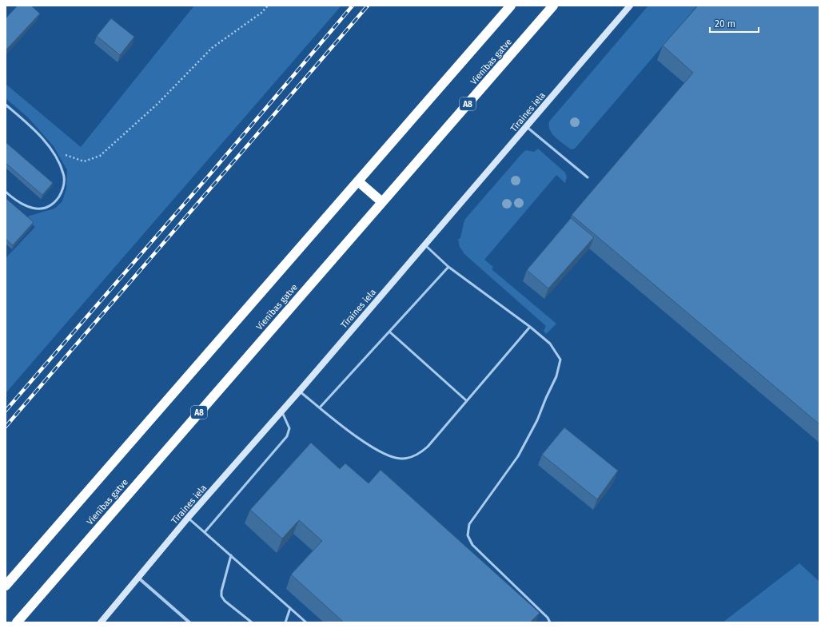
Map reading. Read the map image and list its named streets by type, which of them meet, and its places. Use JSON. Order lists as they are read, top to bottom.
{
  "streets": {
    "highway": ["Vienības gatve", "A8"],
    "street": ["Tīraines iela"]
  },
  "scale_bar": "20 m"
}
